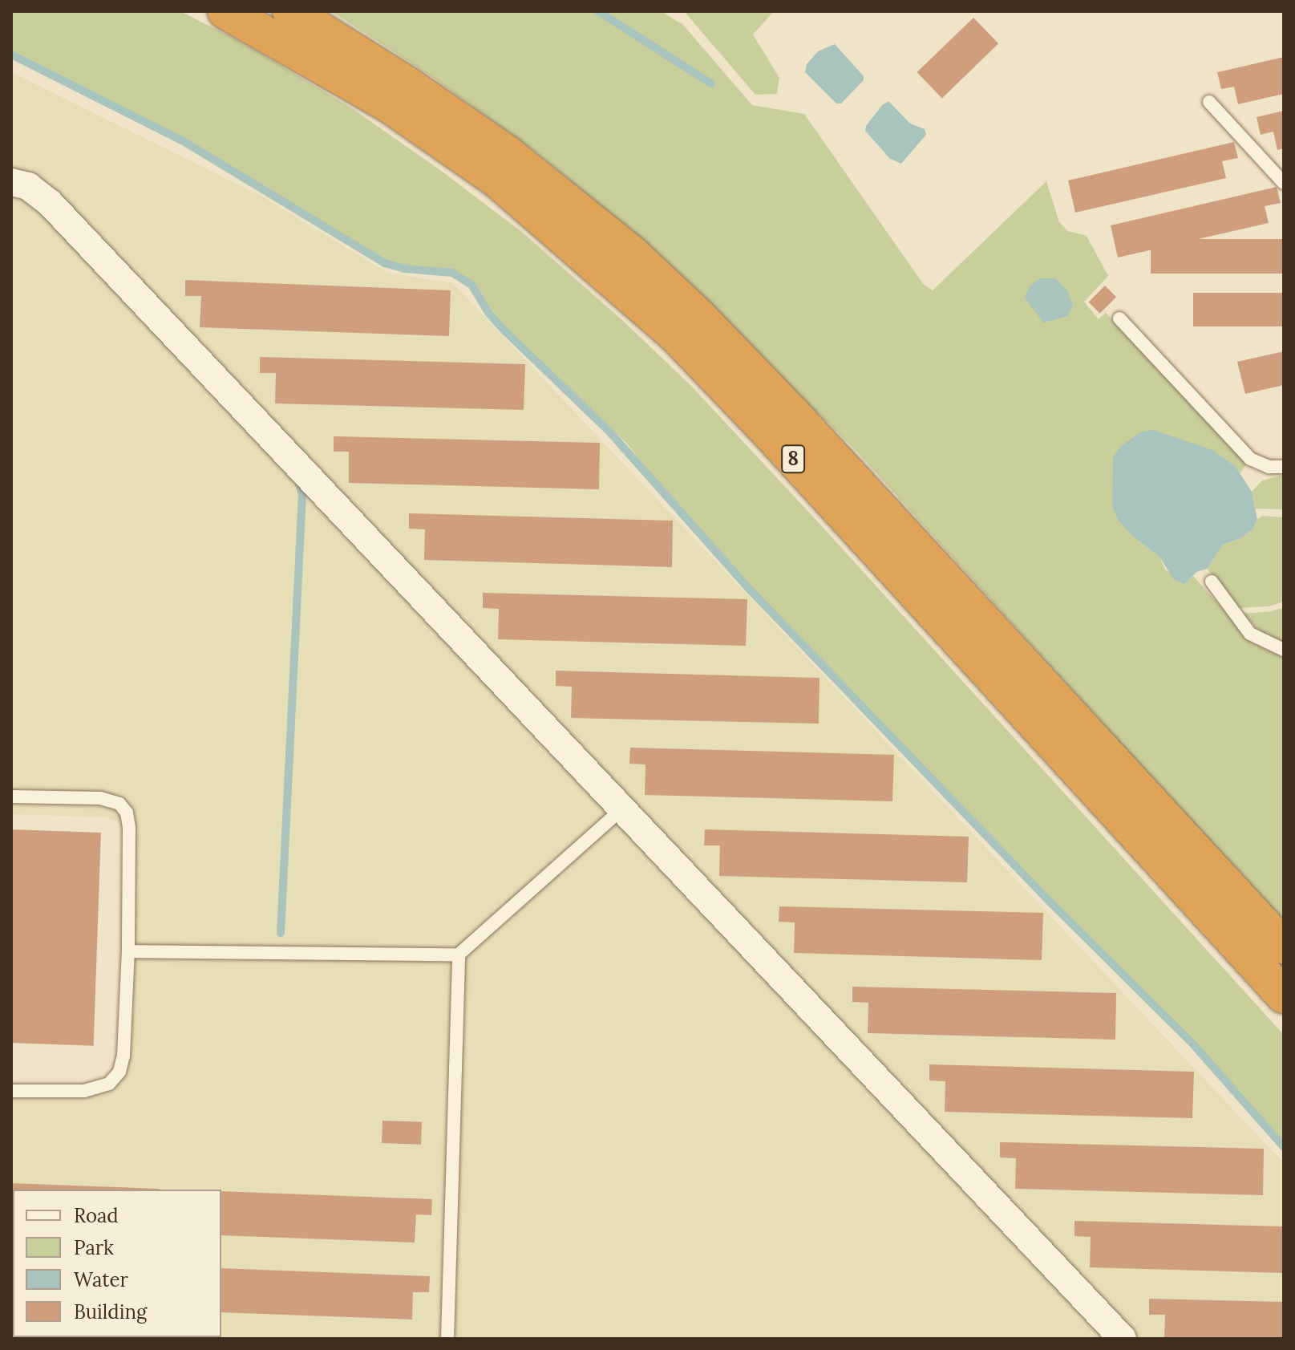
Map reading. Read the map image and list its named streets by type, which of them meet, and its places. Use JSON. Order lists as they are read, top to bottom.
{
  "streets": {
    "highway": ["8"]
  },
  "legend": [
    "Road",
    "Park",
    "Water",
    "Building"
  ]
}
